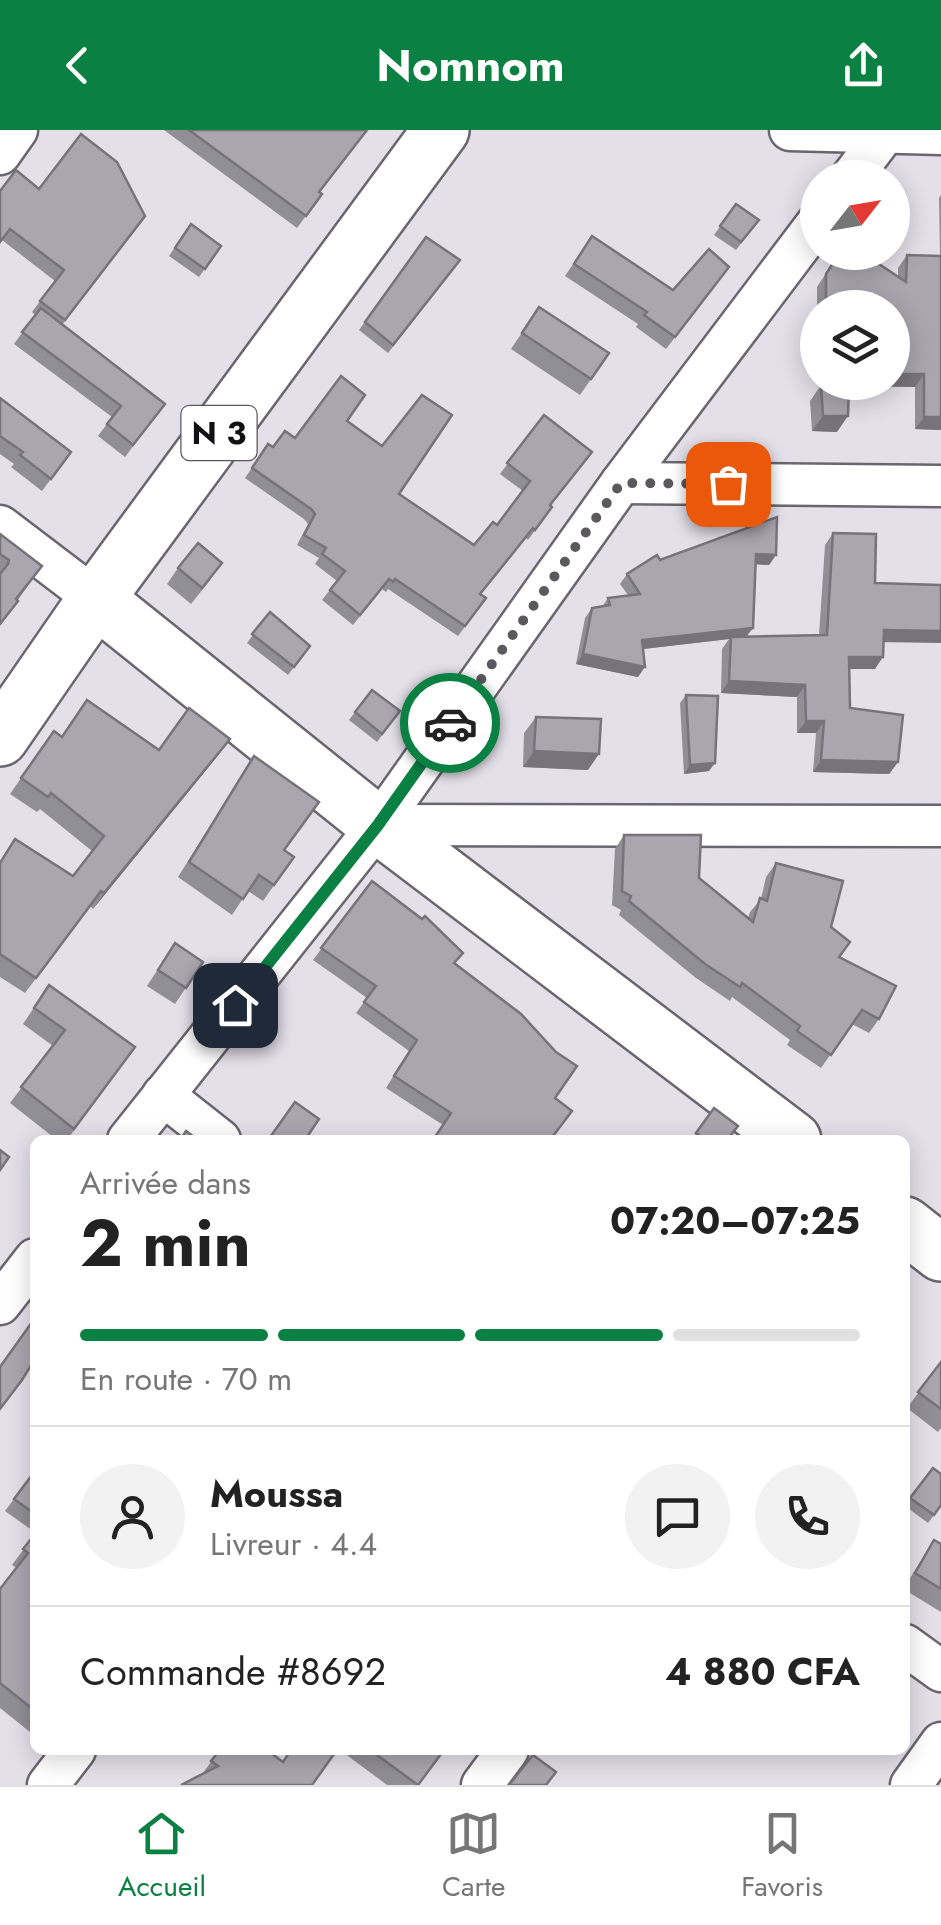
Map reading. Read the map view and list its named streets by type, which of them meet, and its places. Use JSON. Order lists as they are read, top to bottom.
{
  "streets": {
    "main road": ["N 3"]
  },
  "north": "top right",
  "page": {
    "header": "Nomnom",
    "heading": ["2 min", "Arrivée dans", "07:20–07:25"],
    "panel": [
      "Moussa",
      "Livreur · 4.4",
      "Commande #8692",
      "4 880 CFA"
    ],
    "bar": "En route · 70 m",
    "tabs": ["Accueil", "Carte", "Favoris"]
  }
}
